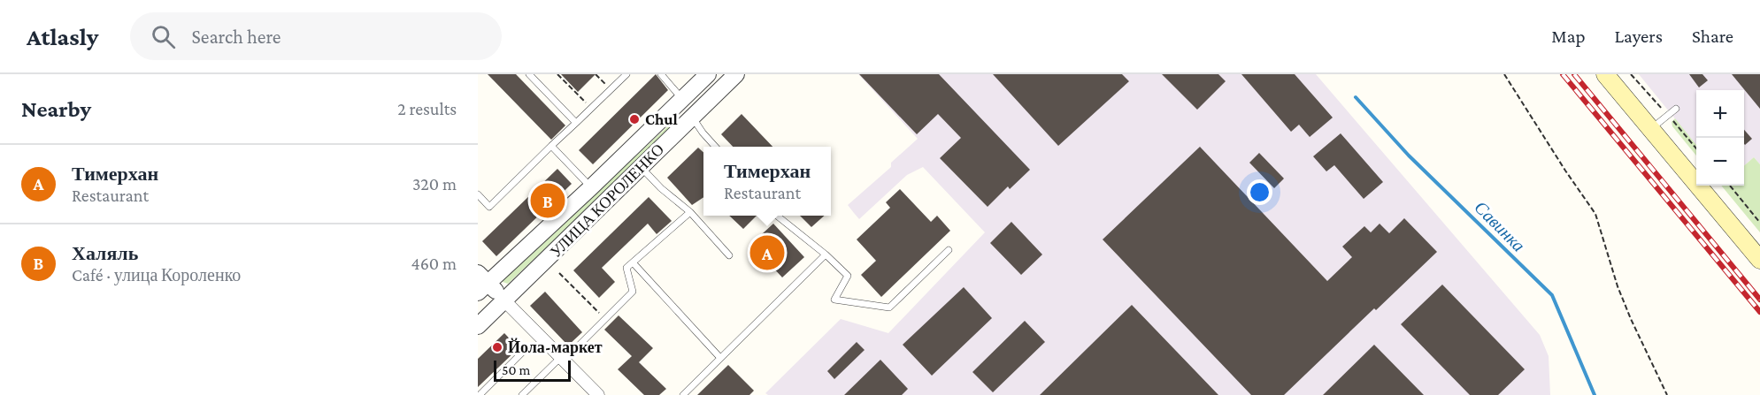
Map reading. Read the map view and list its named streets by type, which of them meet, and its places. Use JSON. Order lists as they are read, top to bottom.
{
  "streets": {
    "street": ["УЛИЦА КОРОЛЕНКО"]
  },
  "water": ["Савинка"],
  "places": ["Chul", "Йола-маркет"],
  "scale_bar": "50 m",
  "page": {
    "header": "Atlasly",
    "search": "Search here",
    "nav": ["Map", "Layers", "Share"],
    "heading": ["Nearby", "2 results"],
    "map_buttons": ["+", "−"],
    "list": [
      {
        "mark": "A",
        "name": "Тимерхан",
        "note": "Restaurant",
        "value": "320 m"
      },
      {
        "mark": "B",
        "name": "Халяль",
        "note": "Café · улица Короленко",
        "value": "460 m"
      }
    ],
    "popup": ["Тимерхан", "Restaurant"],
    "pins": ["B", "A"],
    "scale": "50 m"
  }
}
